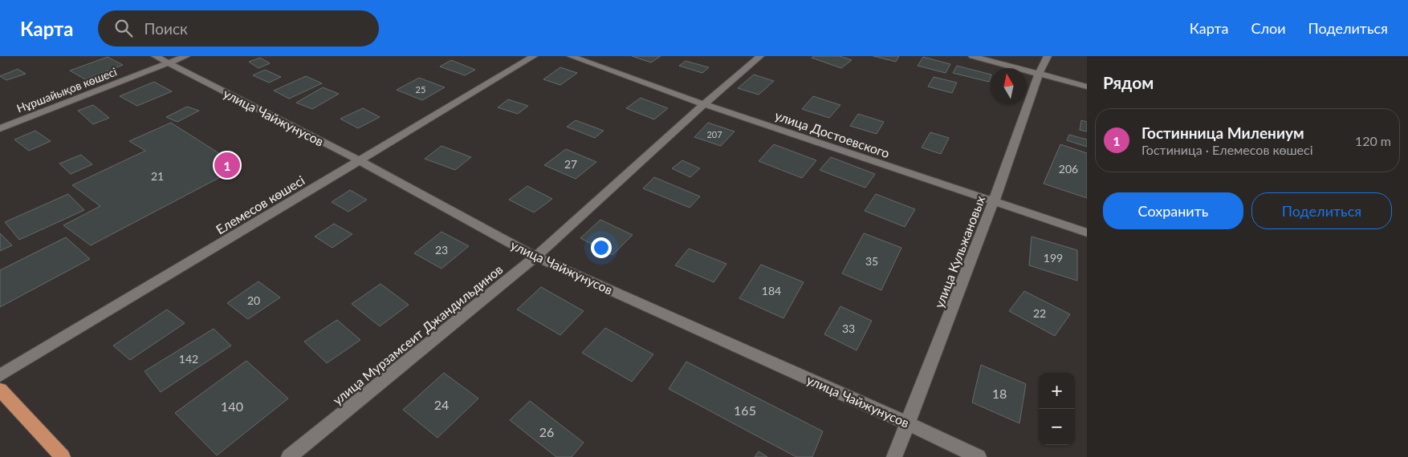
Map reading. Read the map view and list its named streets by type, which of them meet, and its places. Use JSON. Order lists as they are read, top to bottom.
{
  "streets": {
    "street": [
      "Нұршайықов көшесі",
      "улица Чайжунусов",
      "улица Достоевского",
      "Елемесов көшесі",
      "улица Кульжановых",
      "улица Мурзамсеит Джандильдинов"
    ]
  },
  "crossings": [
    ["Нұршайықов көшесі", "улица Чайжунусов"],
    ["улица Чайжунусов", "Елемесов көшесі"],
    ["улица Чайжунусов", "улица Кульжановых"],
    ["улица Чайжунусов", "улица Мурзамсеит Джандильдинов"],
    ["улица Достоевского", "улица Кульжановых"],
    ["улица Достоевского", "улица Мурзамсеит Джандильдинов"]
  ],
  "house_numbers": [
    "25",
    "207",
    "27",
    "206",
    "21",
    "23",
    "199",
    "35",
    "184",
    "20",
    "22",
    "33",
    "142",
    "18",
    "24",
    "140",
    "165",
    "26"
  ],
  "north": "top",
  "page": {
    "header": "Карта",
    "search": "Поиск",
    "nav": ["Карта", "Слои", "Поделиться"],
    "heading": "Рядом",
    "list": [
      {
        "mark": "1",
        "name": "Гостинница Милениум",
        "note": "Гостиница · Елемесов көшесі",
        "value": "120 m"
      }
    ],
    "pins": "1",
    "buttons": ["Сохранить", "Поделиться"],
    "map_buttons": ["+", "−"]
  }
}
